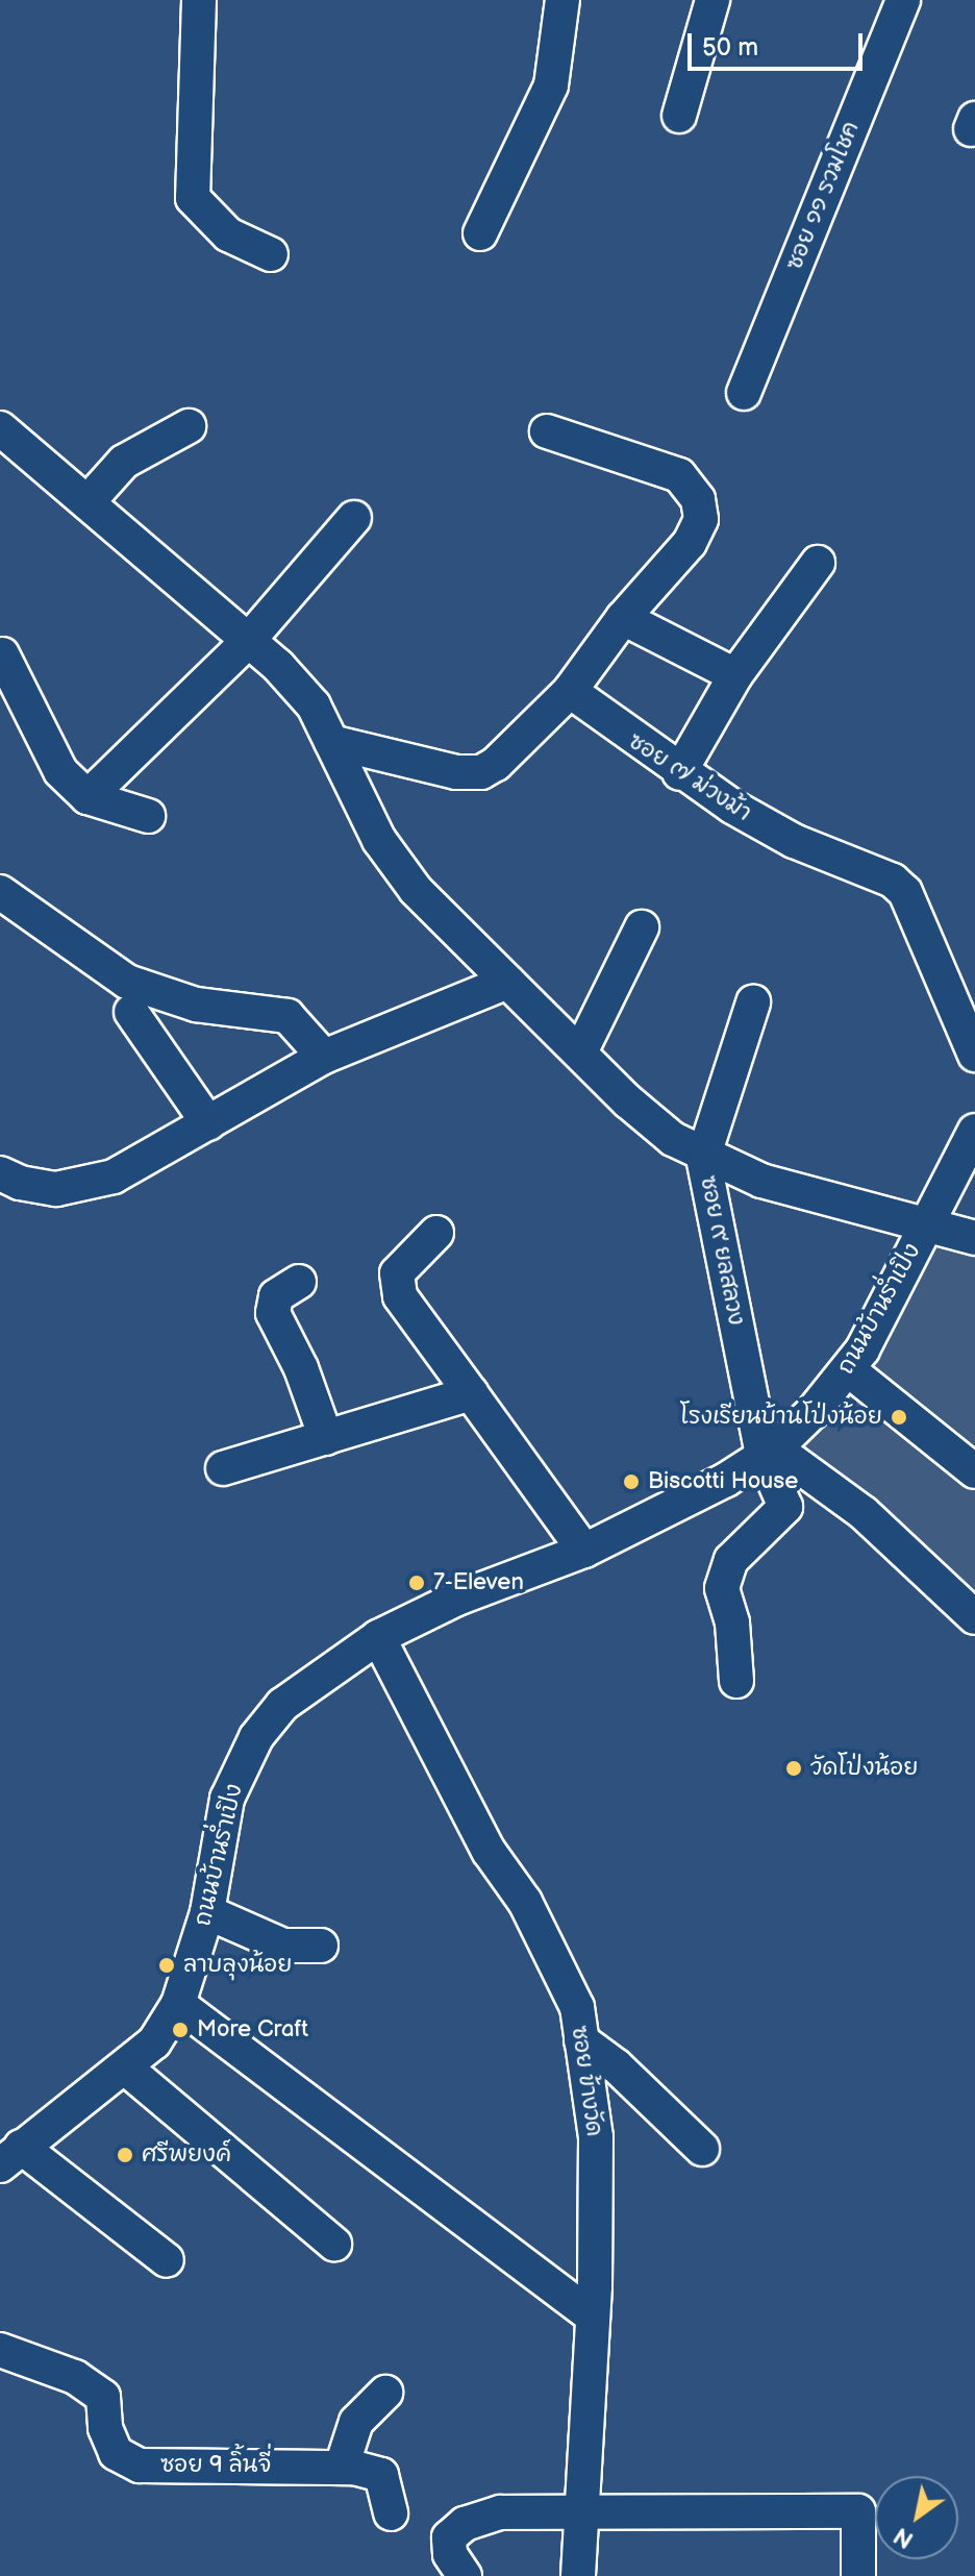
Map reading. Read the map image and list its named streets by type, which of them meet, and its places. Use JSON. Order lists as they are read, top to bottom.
{
  "streets": {
    "street": [
      "ซอย ๑๑ รวมโชค",
      "ซอย ๗ ม่วงม้า",
      "ซอย ๙ ยลสลวง",
      "ถนนบ้านร่ำเปิง",
      "ซอย ข้างวัด",
      "ซอย 9 ลิ้นจี่"
    ]
  },
  "crossings": [
    ["ซอย ๙ ยลสลวง", "ถนนบ้านร่ำเปิง"],
    ["ถนนบ้านร่ำเปิง", "ซอย ข้างวัด"]
  ],
  "places": [
    "โรงเรียนบ้านโป่งน้อย",
    "Biscotti House",
    "7-Eleven",
    "วัดโป่งน้อย",
    "ลาบลุงน้อย",
    "More Craft",
    "ศรีพยงค์"
  ],
  "scale_bar": "50 m",
  "north": "bottom left"
}
